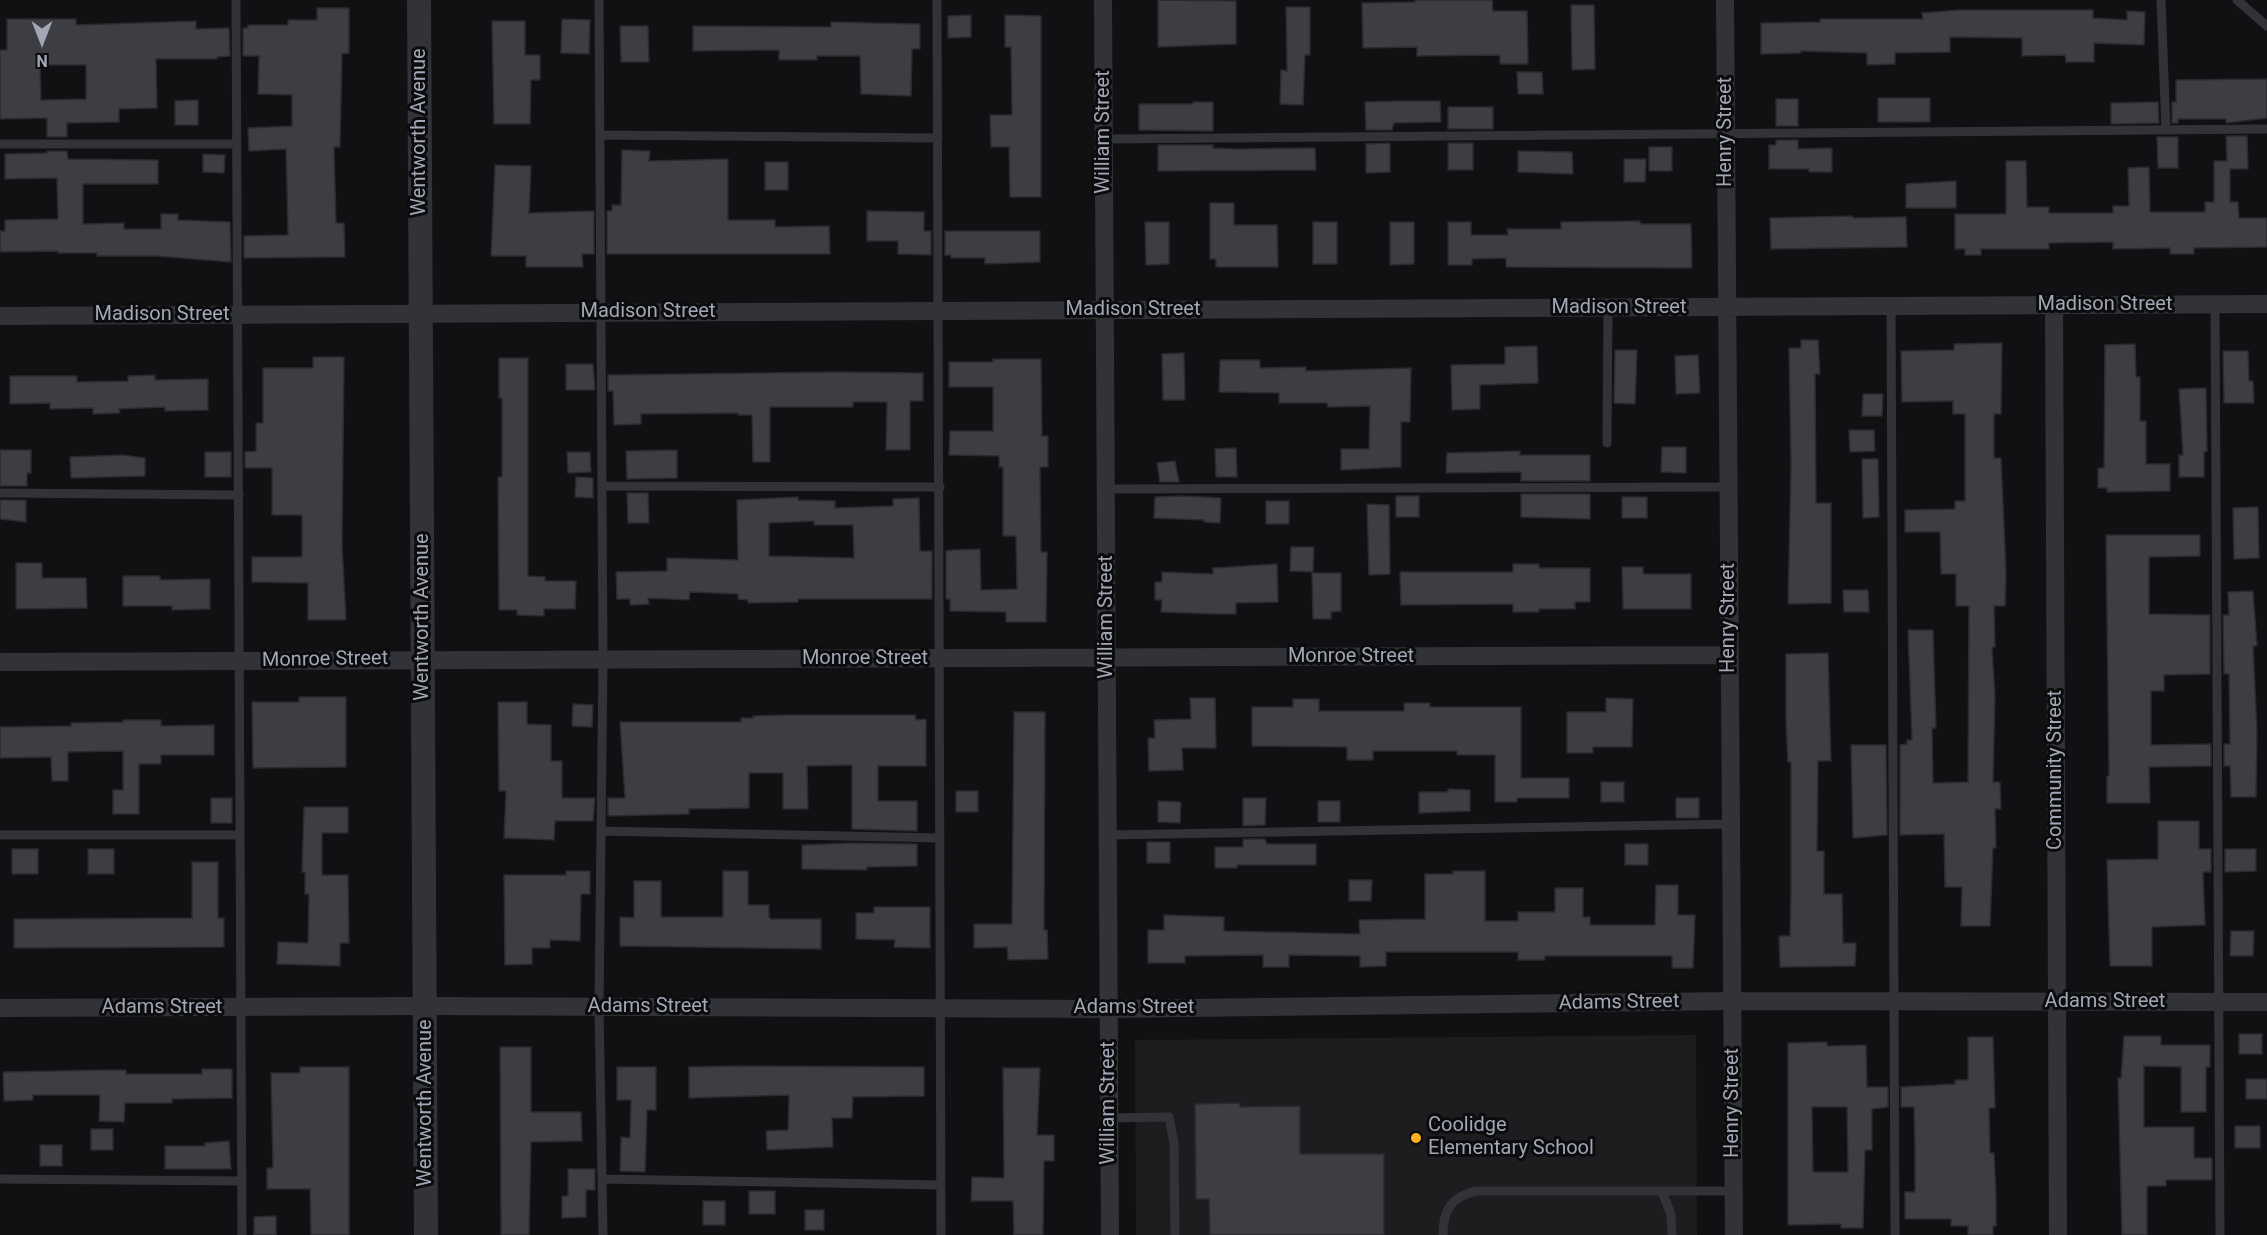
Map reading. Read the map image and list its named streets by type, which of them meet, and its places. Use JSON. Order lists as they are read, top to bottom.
{
  "streets": {
    "street": [
      "Wentworth Avenue",
      "William Street",
      "Henry Street",
      "Madison Street",
      "Monroe Street",
      "Community Street",
      "Adams Street"
    ]
  },
  "crossings": [
    ["Wentworth Avenue", "Madison Street"],
    ["Wentworth Avenue", "Monroe Street"],
    ["Wentworth Avenue", "Adams Street"],
    ["William Street", "Madison Street"],
    ["William Street", "Monroe Street"],
    ["William Street", "Adams Street"],
    ["Henry Street", "Madison Street"],
    ["Henry Street", "Monroe Street"],
    ["Henry Street", "Adams Street"],
    ["Madison Street", "Community Street"],
    ["Community Street", "Adams Street"]
  ],
  "places": ["Coolidge Elementary School"],
  "north": "bottom"
}
